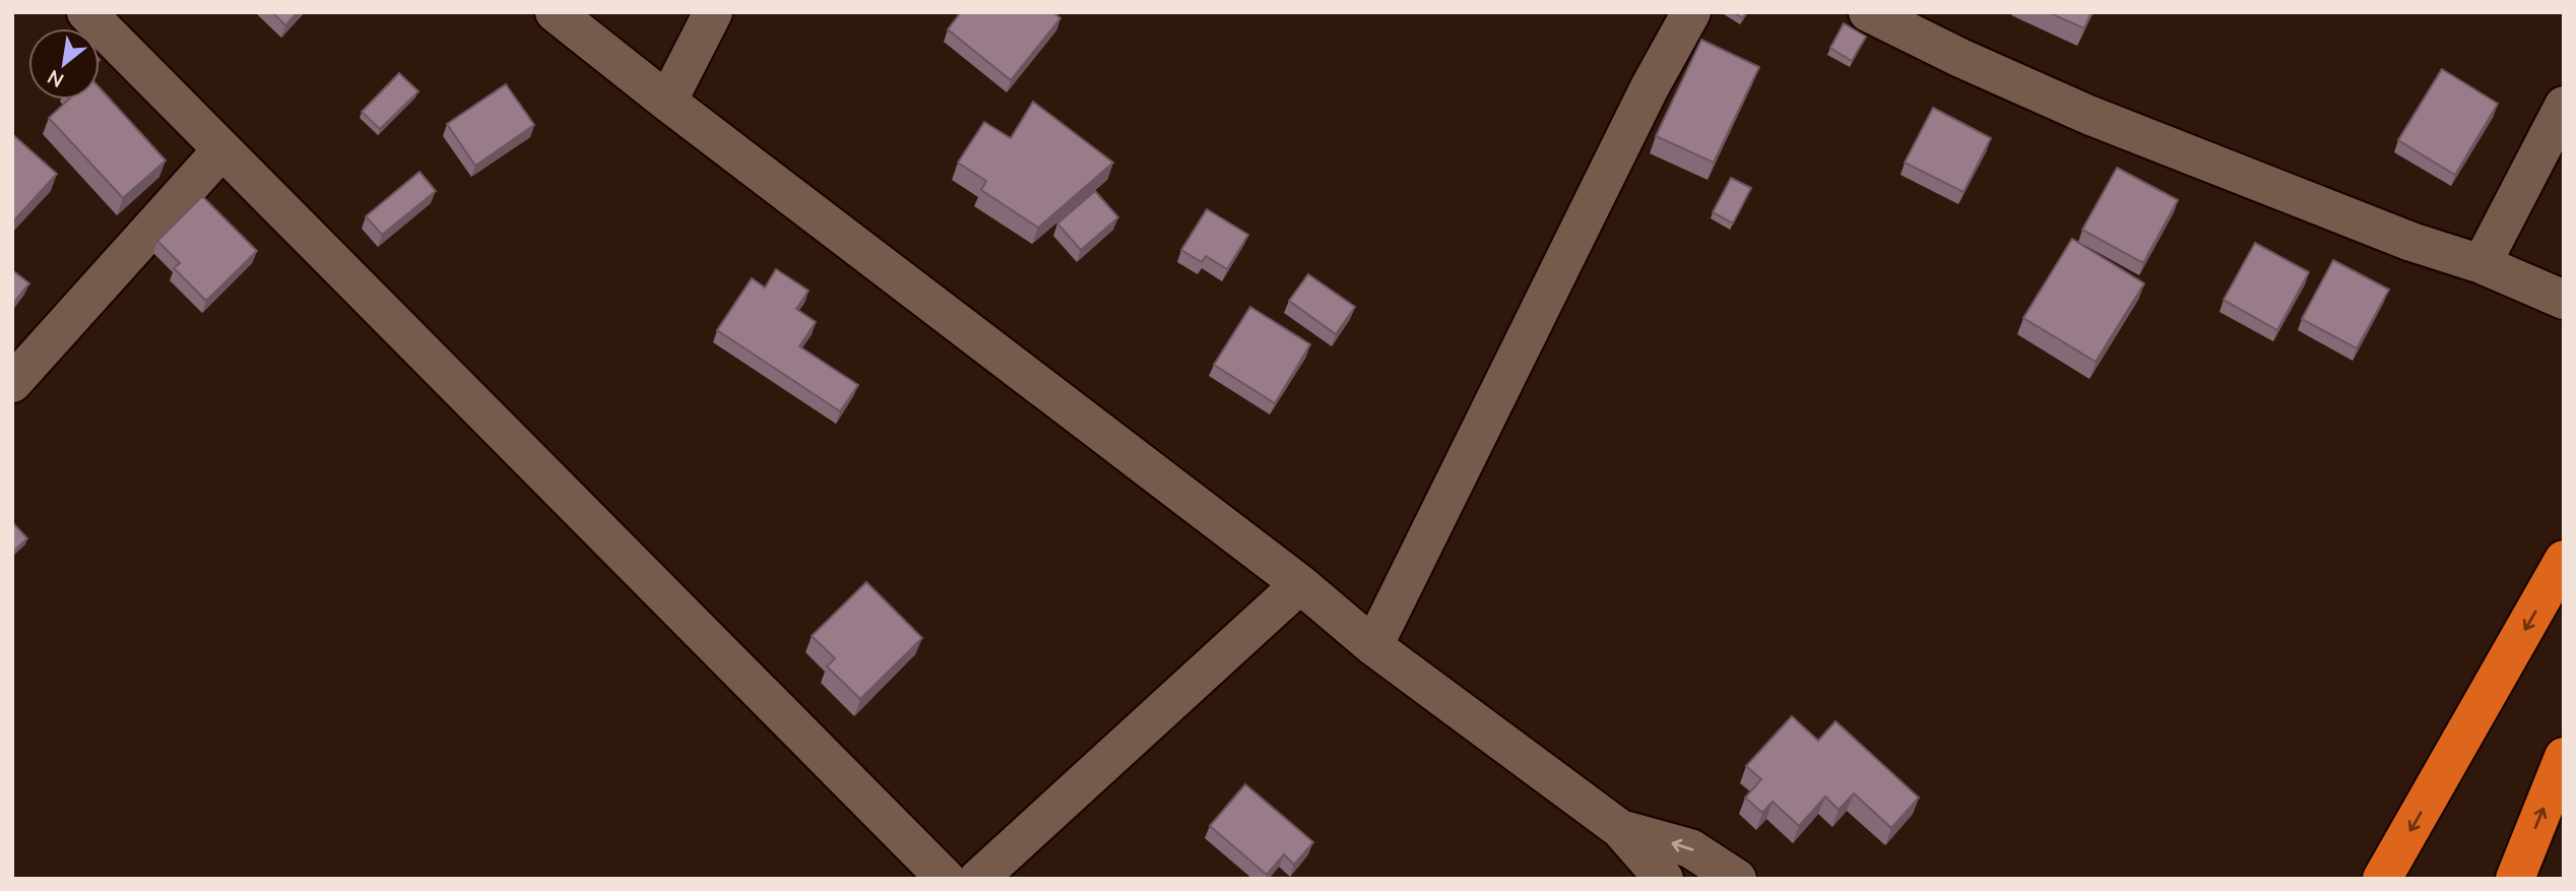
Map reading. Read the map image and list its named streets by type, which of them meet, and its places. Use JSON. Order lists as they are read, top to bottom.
{
  "north": "bottom left"
}
